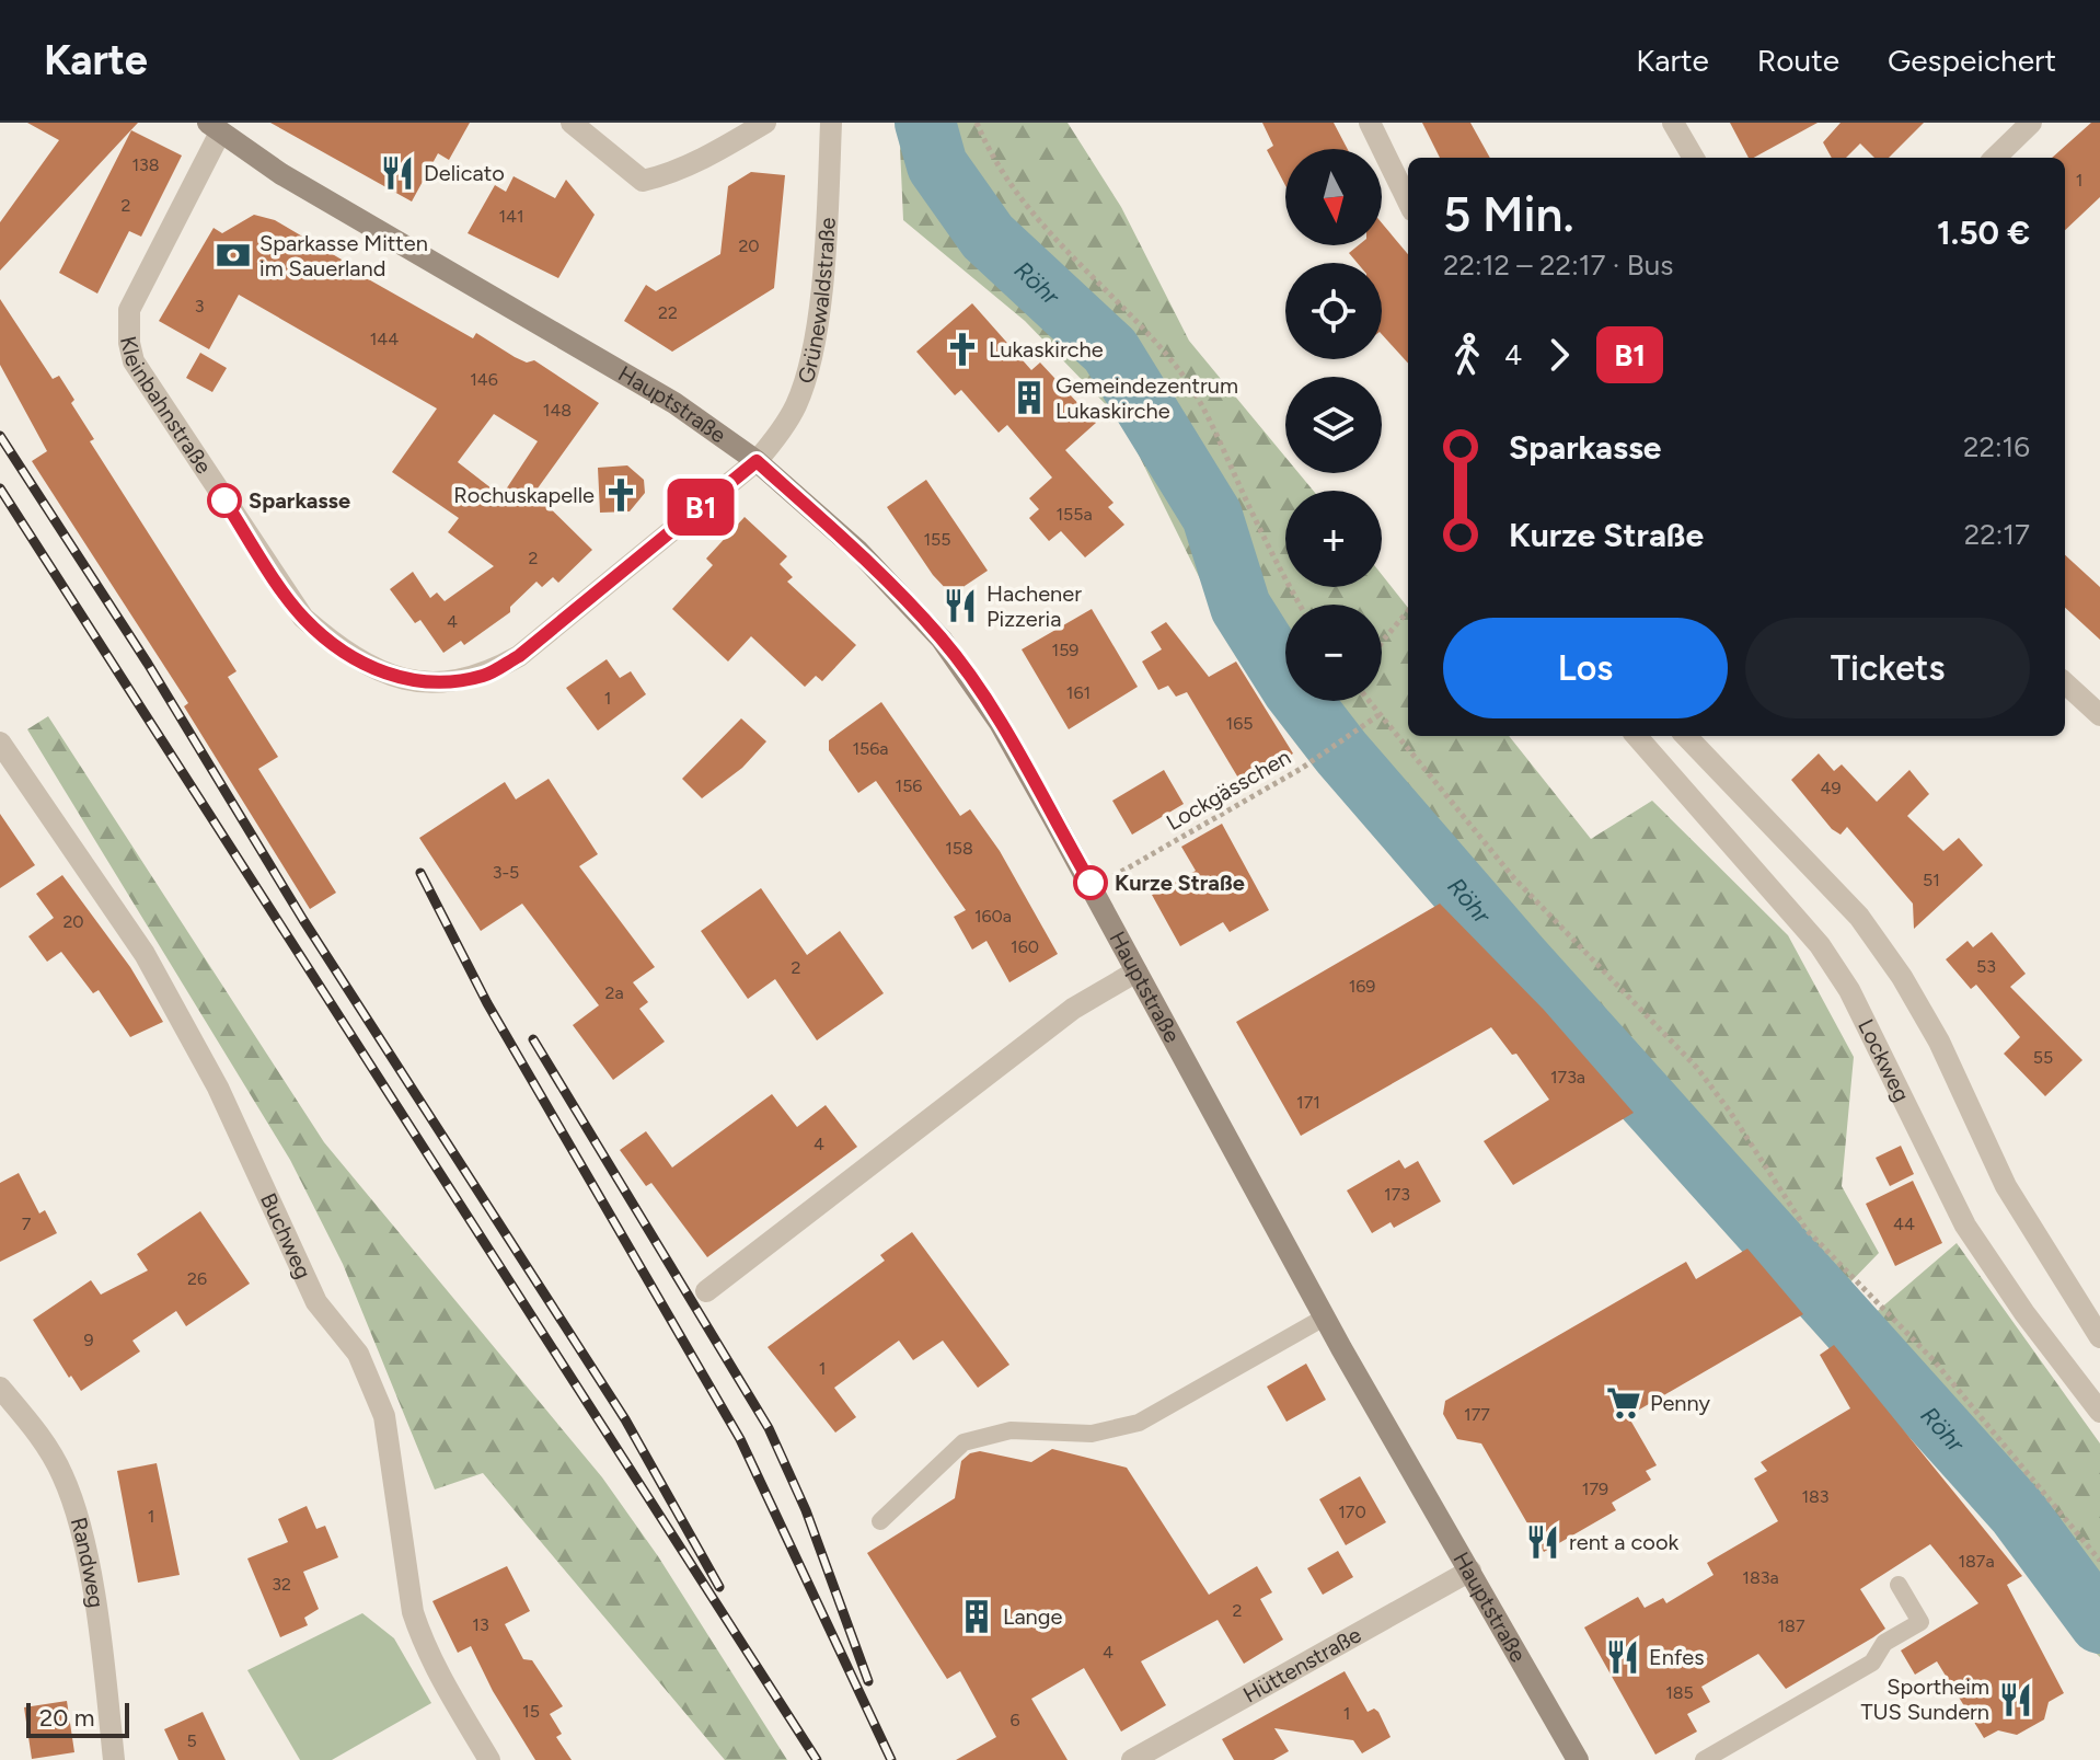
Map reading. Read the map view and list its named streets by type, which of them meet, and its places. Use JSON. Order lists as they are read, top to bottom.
{
  "streets": {
    "main road": ["Hauptstraße"],
    "street": [
      "Grünewaldstraße",
      "Kleinbahnstraße",
      "Lockweg",
      "Buchweg",
      "Randweg",
      "Hüttenstraße"
    ],
    "path": ["Lockgässchen"]
  },
  "crossings": [
    ["Grünewaldstraße", "Kleinbahnstraße"],
    ["Grünewaldstraße", "Hauptstraße"],
    ["Kleinbahnstraße", "Hauptstraße"],
    ["Hauptstraße", "Lockgässchen"],
    ["Hauptstraße", "Hüttenstraße"]
  ],
  "water": ["Röhr"],
  "places": {
    "restaurant": [
      "Delicato",
      "Hachener Pizzeria",
      "rent a cook",
      "Enfes",
      "Sportheim TUS Sundern"
    ],
    "bank": ["Sparkasse Mitten im Sauerland"],
    "church": ["Lukaskirche", "Rochuskapelle"],
    "building": ["Gemeindezentrum Lukaskirche", "Lange"],
    "other": ["Sparkasse", "Kurze Straße"],
    "supermarket": ["Penny"]
  },
  "lines": ["bus line B1"],
  "house_numbers": [
    "138",
    "1",
    "2",
    "141",
    "20",
    "3",
    "22",
    "144",
    "146",
    "148",
    "155a",
    "155",
    "2",
    "4",
    "159",
    "161",
    "1",
    "165",
    "156a",
    "156",
    "49",
    "158",
    "3-5",
    "51",
    "160a",
    "20",
    "160",
    "53",
    "2",
    "169",
    "2a",
    "55",
    "173a",
    "171",
    "4",
    "173",
    "7",
    "44",
    "26",
    "9",
    "1",
    "177",
    "179",
    "183",
    "170",
    "1",
    "187a",
    "183a",
    "32",
    "2",
    "13",
    "187",
    "4",
    "185",
    "15",
    "1",
    "6",
    "5"
  ],
  "scale_bar": "20 m",
  "north": "bottom",
  "page": {
    "header": "Karte",
    "nav": ["Karte", "Route", "Gespeichert"],
    "on_map": "B1",
    "map_buttons": ["+", "−"],
    "heading": ["5 Min.", "22:12 – 22:17 · Bus", "1.50 €"],
    "legs": ["4", "B1"],
    "list": [
      {
        "name": "Sparkasse",
        "value": "22:16"
      },
      {
        "name": "Kurze Straße",
        "value": "22:17"
      }
    ],
    "buttons": ["Los", "Tickets"],
    "scale": "20 m"
  }
}
